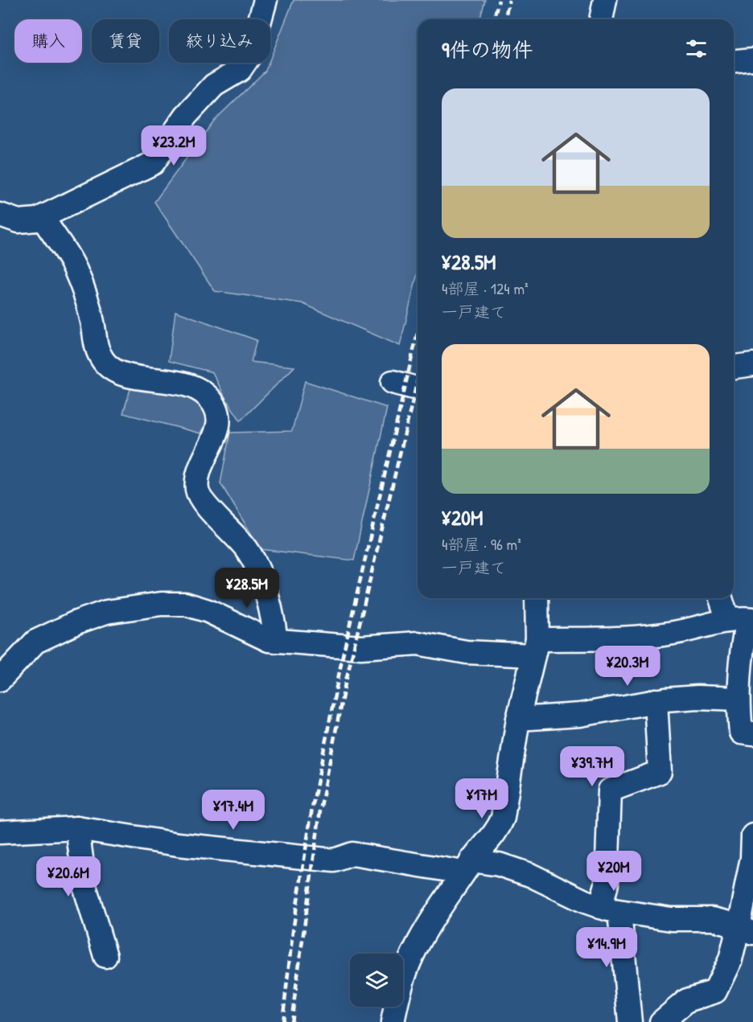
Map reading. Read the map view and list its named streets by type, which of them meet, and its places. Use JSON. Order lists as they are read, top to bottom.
{
  "page": {
    "chip": ["購入", "賃貸", "絞り込み"],
    "heading": "9件の物件",
    "list": [
      {
        "name": "¥28.5M",
        "note": "4部屋 · 124 m² · 一戸建て"
      },
      {
        "name": "¥20M",
        "note": "4部屋 · 96 m² · 一戸建て"
      }
    ],
    "price": [
      "¥23.2M",
      "¥28.5M",
      "¥20.3M",
      "¥39.7M",
      "¥17M",
      "¥17.4M",
      "¥20M",
      "¥20.6M",
      "¥14.9M"
    ]
  }
}
